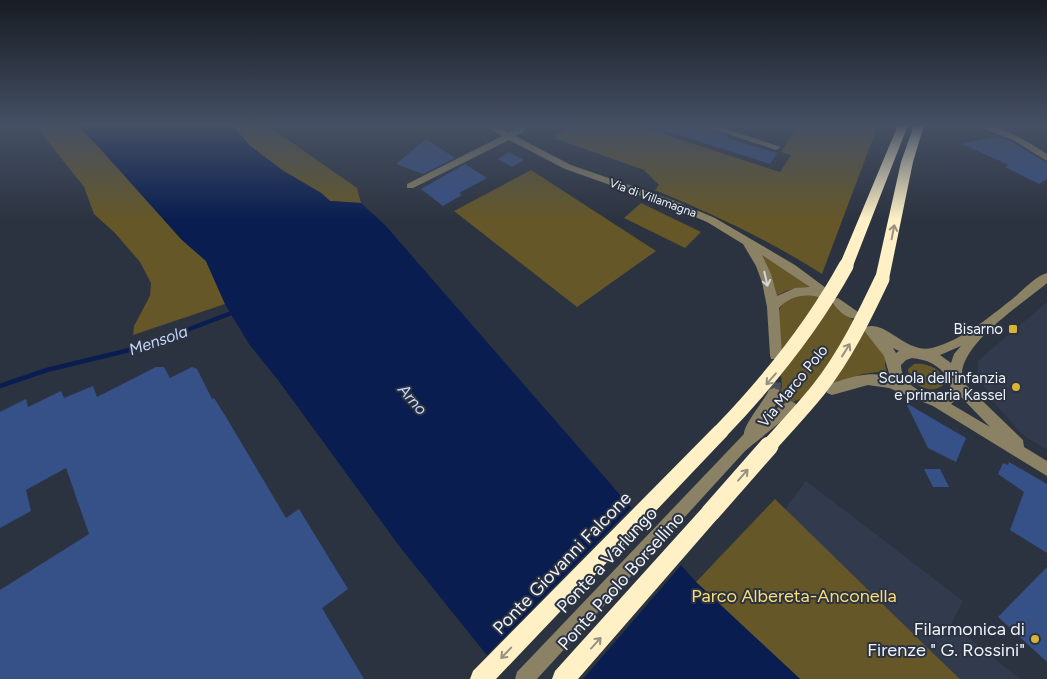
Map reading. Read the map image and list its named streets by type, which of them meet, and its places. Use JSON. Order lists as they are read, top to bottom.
{
  "streets": {
    "highway": ["Via Marco Polo", "Ponte Giovanni Falcone", "Ponte Paolo Borsellino"],
    "street": ["Via di Villamagna", "Ponte a Varlungo"]
  },
  "crossings": [
    ["Via Marco Polo", "Ponte Giovanni Falcone"],
    ["Via Marco Polo", "Ponte Paolo Borsellino"]
  ],
  "one_way": ["Ponte Giovanni Falcone", "Ponte Paolo Borsellino"],
  "water": ["Mensola", "Arno"],
  "parks": ["Parco Albereta-Anconella"],
  "places": {
    "transit": ["Bisarno"],
    "other": ["Scuola dell'infanzia e primaria Kassel", "Filarmonica di Firenze \" G. Rossini\""]
  }
}
